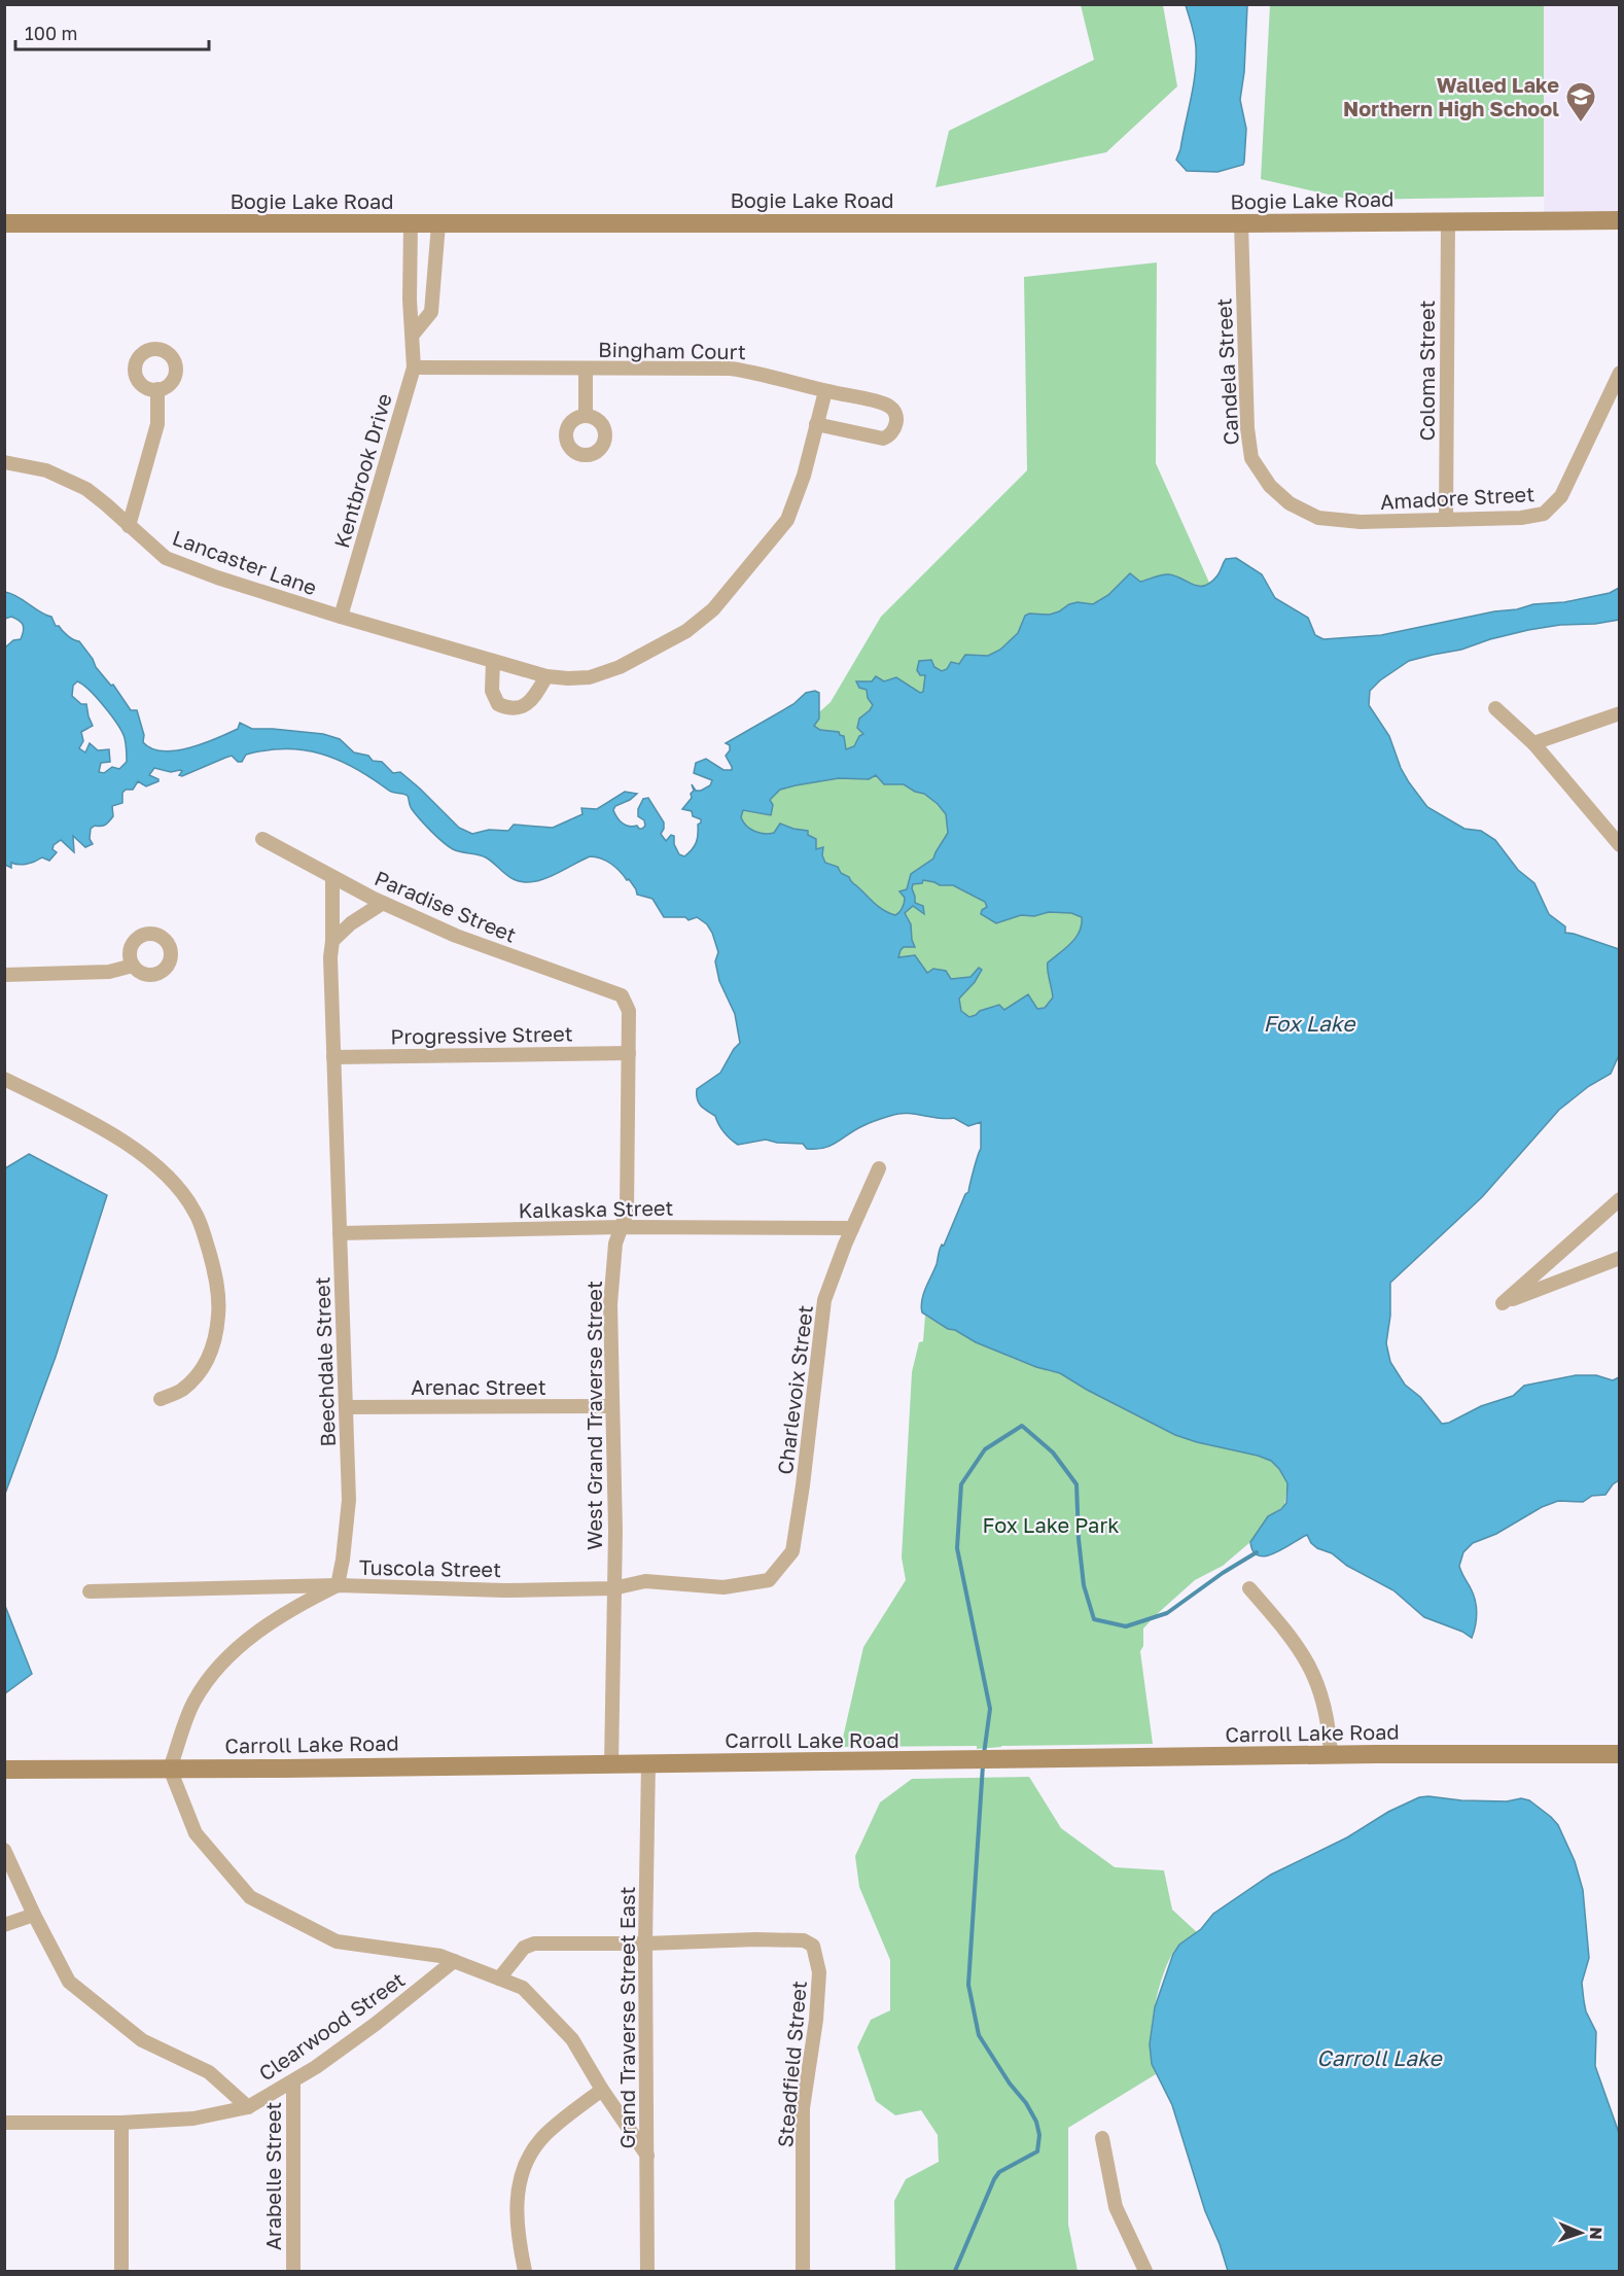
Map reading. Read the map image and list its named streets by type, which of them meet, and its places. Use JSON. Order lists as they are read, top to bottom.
{
  "streets": {
    "street": [
      "Bogie Lake Road",
      "Bingham Court",
      "Coloma Street",
      "Candela Street",
      "Kentbrook Drive",
      "Amadore Street",
      "Lancaster Lane",
      "Paradise Street",
      "Progressive Street",
      "Kalkaska Street",
      "Beechdale Street",
      "Arenac Street",
      "Charlevoix Street",
      "West Grand Traverse Street",
      "Tuscola Street",
      "Carroll Lake Road",
      "Grand Traverse Street East",
      "Clearwood Street",
      "Steadfield Street",
      "Arabelle Street"
    ]
  },
  "crossings": [
    ["Bogie Lake Road", "Coloma Street"],
    ["Bogie Lake Road", "Candela Street"],
    ["Bogie Lake Road", "Kentbrook Drive"],
    ["Bingham Court", "Kentbrook Drive"],
    ["Bingham Court", "Lancaster Lane"],
    ["Coloma Street", "Amadore Street"],
    ["Candela Street", "Amadore Street"],
    ["Kentbrook Drive", "Lancaster Lane"],
    ["Paradise Street", "Beechdale Street"],
    ["Paradise Street", "West Grand Traverse Street"],
    ["Progressive Street", "Beechdale Street"],
    ["Progressive Street", "West Grand Traverse Street"],
    ["Kalkaska Street", "Beechdale Street"],
    ["Kalkaska Street", "Charlevoix Street"],
    ["Kalkaska Street", "West Grand Traverse Street"],
    ["Beechdale Street", "Arenac Street"],
    ["Beechdale Street", "Tuscola Street"],
    ["Arenac Street", "West Grand Traverse Street"],
    ["Charlevoix Street", "Tuscola Street"],
    ["West Grand Traverse Street", "Tuscola Street"],
    ["West Grand Traverse Street", "Carroll Lake Road"],
    ["Carroll Lake Road", "Grand Traverse Street East"],
    ["Grand Traverse Street East", "Steadfield Street"],
    ["Clearwood Street", "Arabelle Street"]
  ],
  "water": ["Fox Lake", "Carroll Lake"],
  "parks": ["Fox Lake Park"],
  "places": {
    "school or university": ["Walled Lake Northern High School"]
  },
  "scale_bar": "100 m",
  "north": "right"
}
